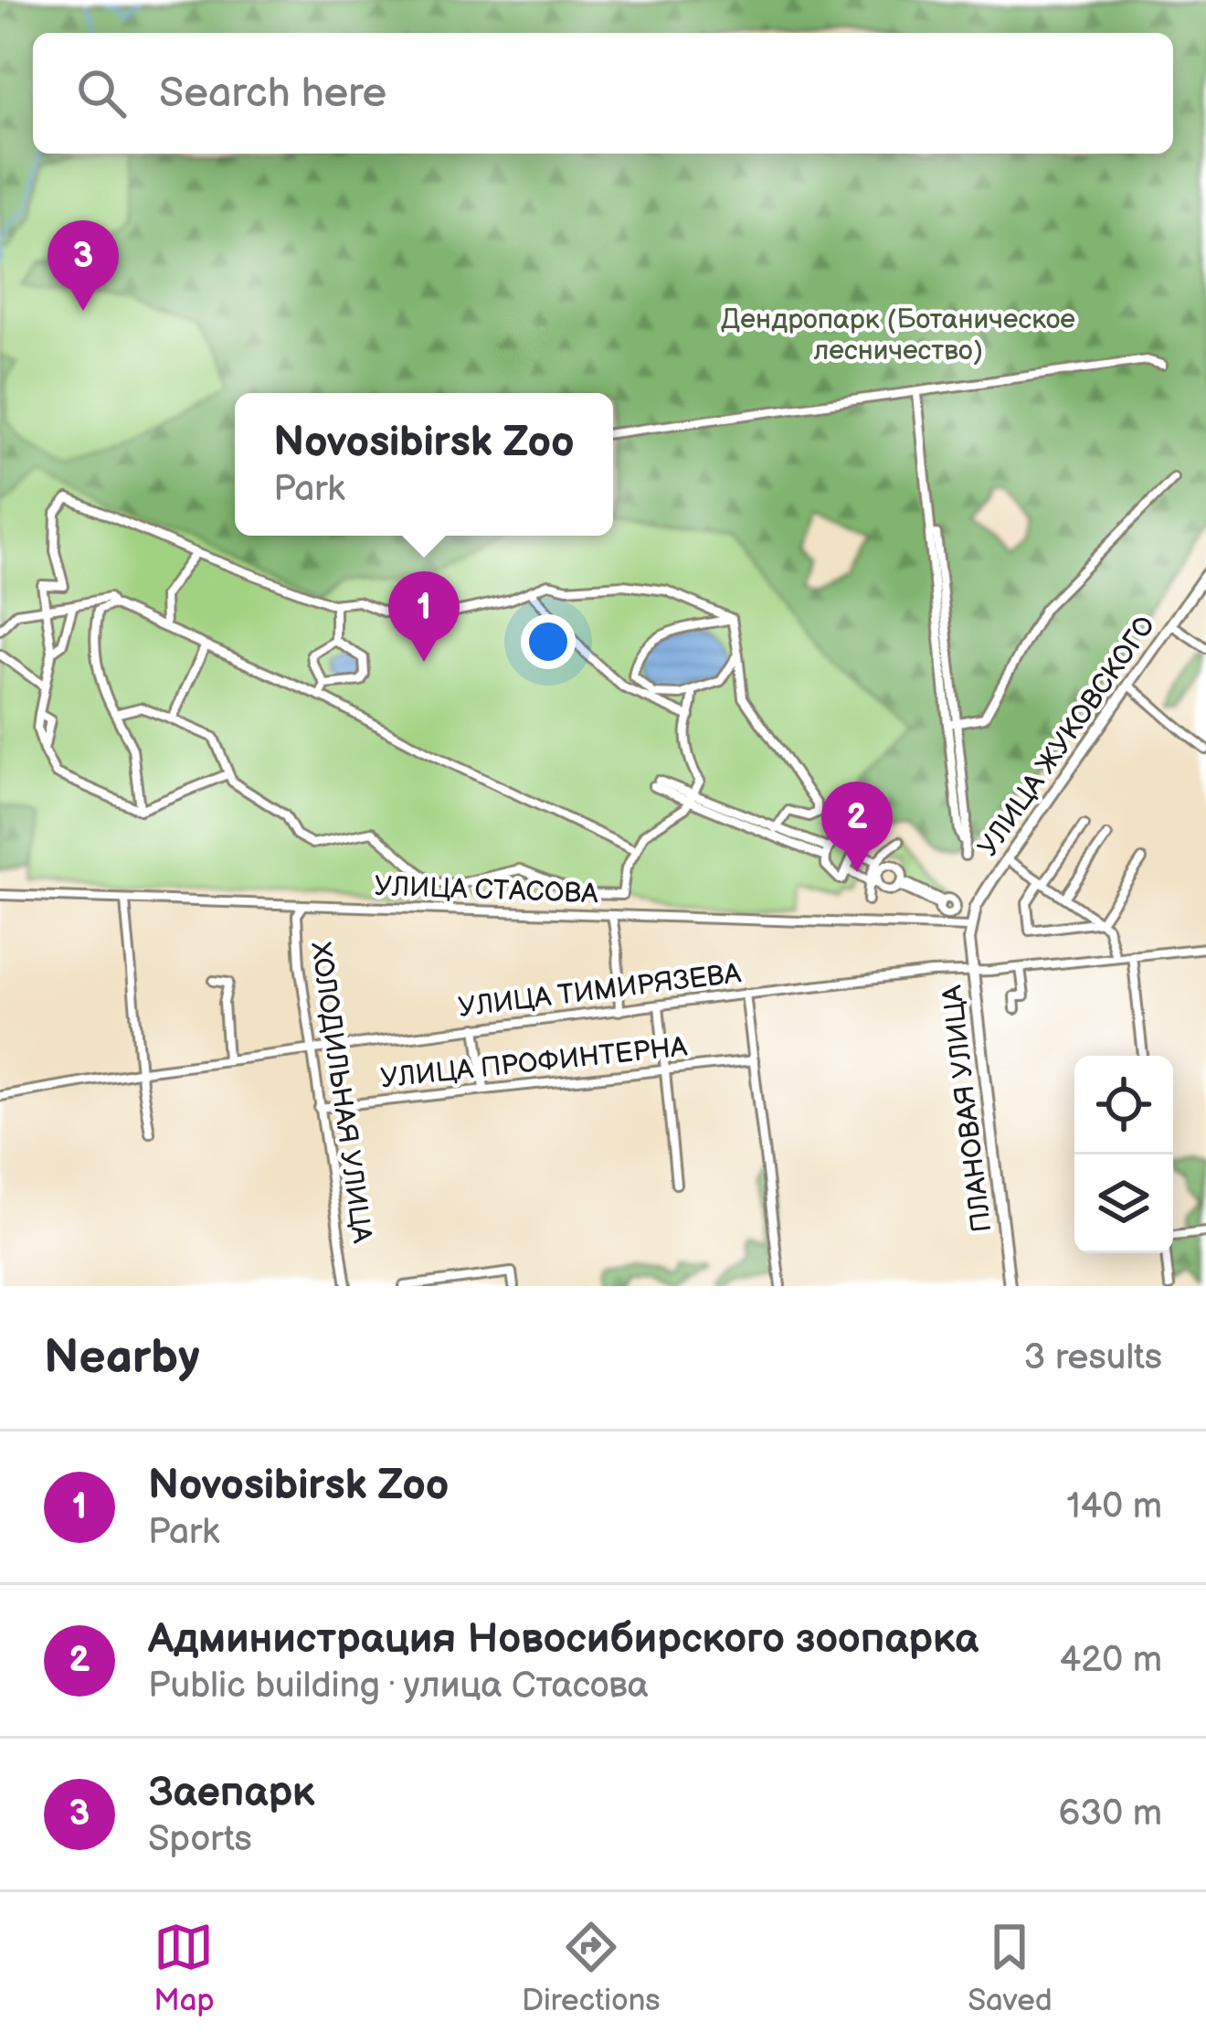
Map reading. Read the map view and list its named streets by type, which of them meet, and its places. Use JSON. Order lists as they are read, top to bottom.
{
  "streets": {
    "main road": ["УЛИЦА ЖУКОВСКОГО", "ПЛАНОВАЯ УЛИЦА"],
    "street": [
      "УЛИЦА СТАСОВА",
      "УЛИЦА ТИМИРЯЗЕВА",
      "УЛИЦА ПРОФИНТЕРНА",
      "ХОЛОДИЛЬНАЯ УЛИЦА"
    ]
  },
  "crossings": [
    ["УЛИЦА ЖУКОВСКОГО", "УЛИЦА СТАСОВА"],
    ["УЛИЦА ЖУКОВСКОГО", "ПЛАНОВАЯ УЛИЦА"],
    ["УЛИЦА СТАСОВА", "ХОЛОДИЛЬНАЯ УЛИЦА"],
    ["УЛИЦА СТАСОВА", "ПЛАНОВАЯ УЛИЦА"],
    ["УЛИЦА ТИМИРЯЗЕВА", "ХОЛОДИЛЬНАЯ УЛИЦА"],
    ["УЛИЦА ТИМИРЯЗЕВА", "ПЛАНОВАЯ УЛИЦА"],
    ["УЛИЦА ПРОФИНТЕРНА", "ХОЛОДИЛЬНАЯ УЛИЦА"]
  ],
  "parks": ["Дендропарк (Ботаническое лесничество)"],
  "page": {
    "search": "Search here",
    "pins": ["3", "1", "2"],
    "popup": ["Novosibirsk Zoo", "Park"],
    "heading": ["Nearby", "3 results"],
    "list": [
      {
        "mark": "1",
        "name": "Novosibirsk Zoo",
        "note": "Park",
        "value": "140 m"
      },
      {
        "mark": "2",
        "name": "Администрация Новосибирского зоопарка",
        "note": "Public building · улица Стасова",
        "value": "420 m"
      },
      {
        "mark": "3",
        "name": "Заепарк",
        "note": "Sports",
        "value": "630 m"
      }
    ],
    "nav": ["Map", "Directions", "Saved"]
  }
}
